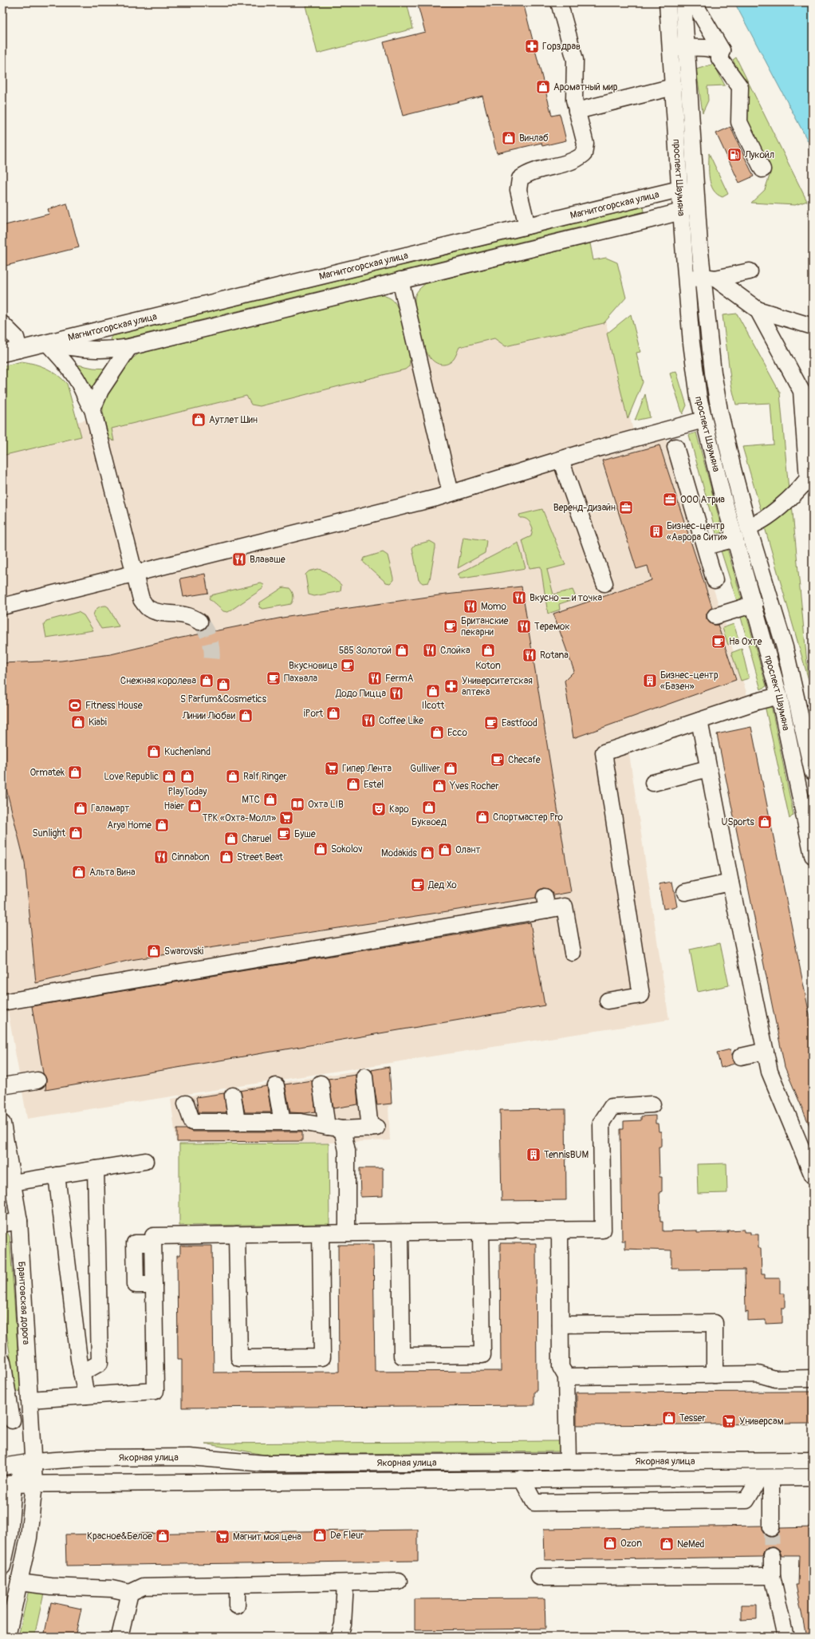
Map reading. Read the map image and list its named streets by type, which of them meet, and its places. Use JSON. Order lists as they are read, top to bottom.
{
  "streets": {
    "street": [
      "проспект Шаумяна",
      "Магнитогорская улица",
      "Брантовская дорога",
      "Якорная улица"
    ]
  },
  "crossings": [
    ["проспект Шаумяна", "Магнитогорская улица"],
    ["Брантовская дорога", "Якорная улица"]
  ],
  "places": {
    "pharmacy": ["Горздрав", "Университетская аптека"],
    "shop": [
      "Ароматный мир",
      "Винлаб",
      "Аутлет Шин",
      "585 Золотой",
      "Koton",
      "Снежная королева",
      "S Parfum&Cosmetics",
      "Ilcott",
      "iPort",
      "Линии Любви",
      "Kiabi",
      "Ecco",
      "Kuchenland",
      "Gulliver",
      "Ormatek",
      "Love Republic",
      "PlayToday",
      "Ralf Ringer",
      "Estel",
      "Yves Rocher",
      "МТС",
      "Haier",
      "Буквоед",
      "Галамарт",
      "Спортмастер Pro",
      "USports",
      "Arya Home",
      "Sunlight",
      "Charuel",
      "Sokolov",
      "Олант",
      "Modakids",
      "Street Beat",
      "Альта Вина",
      "Swarovski",
      "Tesser",
      "De Fleur",
      "Красное&Белое",
      "Ozon",
      "NeMed"
    ],
    "fuel station": ["Лукойл"],
    "office": ["ООО Атриа", "Веренд-дизайн"],
    "building": ["Бизнес-центр «Аврора Сити»", "Бизнес-центр «Базен»", "TennisBUM"],
    "restaurant": [
      "Влаваше",
      "Вкусно — и точка",
      "Momo",
      "Теремок",
      "Слойка",
      "Rotana",
      "FermA",
      "Додо Пицца",
      "Coffee Like",
      "Cinnabon"
    ],
    "cafe": [
      "Британские пекарни",
      "На Охте",
      "Вкусновица",
      "Пахвала",
      "Eastfood",
      "Checafe",
      "Буше",
      "Дед Хо"
    ],
    "sports": ["Fitness House"],
    "supermarket": [
      "Гипер Лента",
      "ТРК «Охта-Молл»",
      "Универсам",
      "Магнит моя цена"
    ],
    "library": ["Охта LIB"],
    "theatre": ["Каро"]
  }
}
